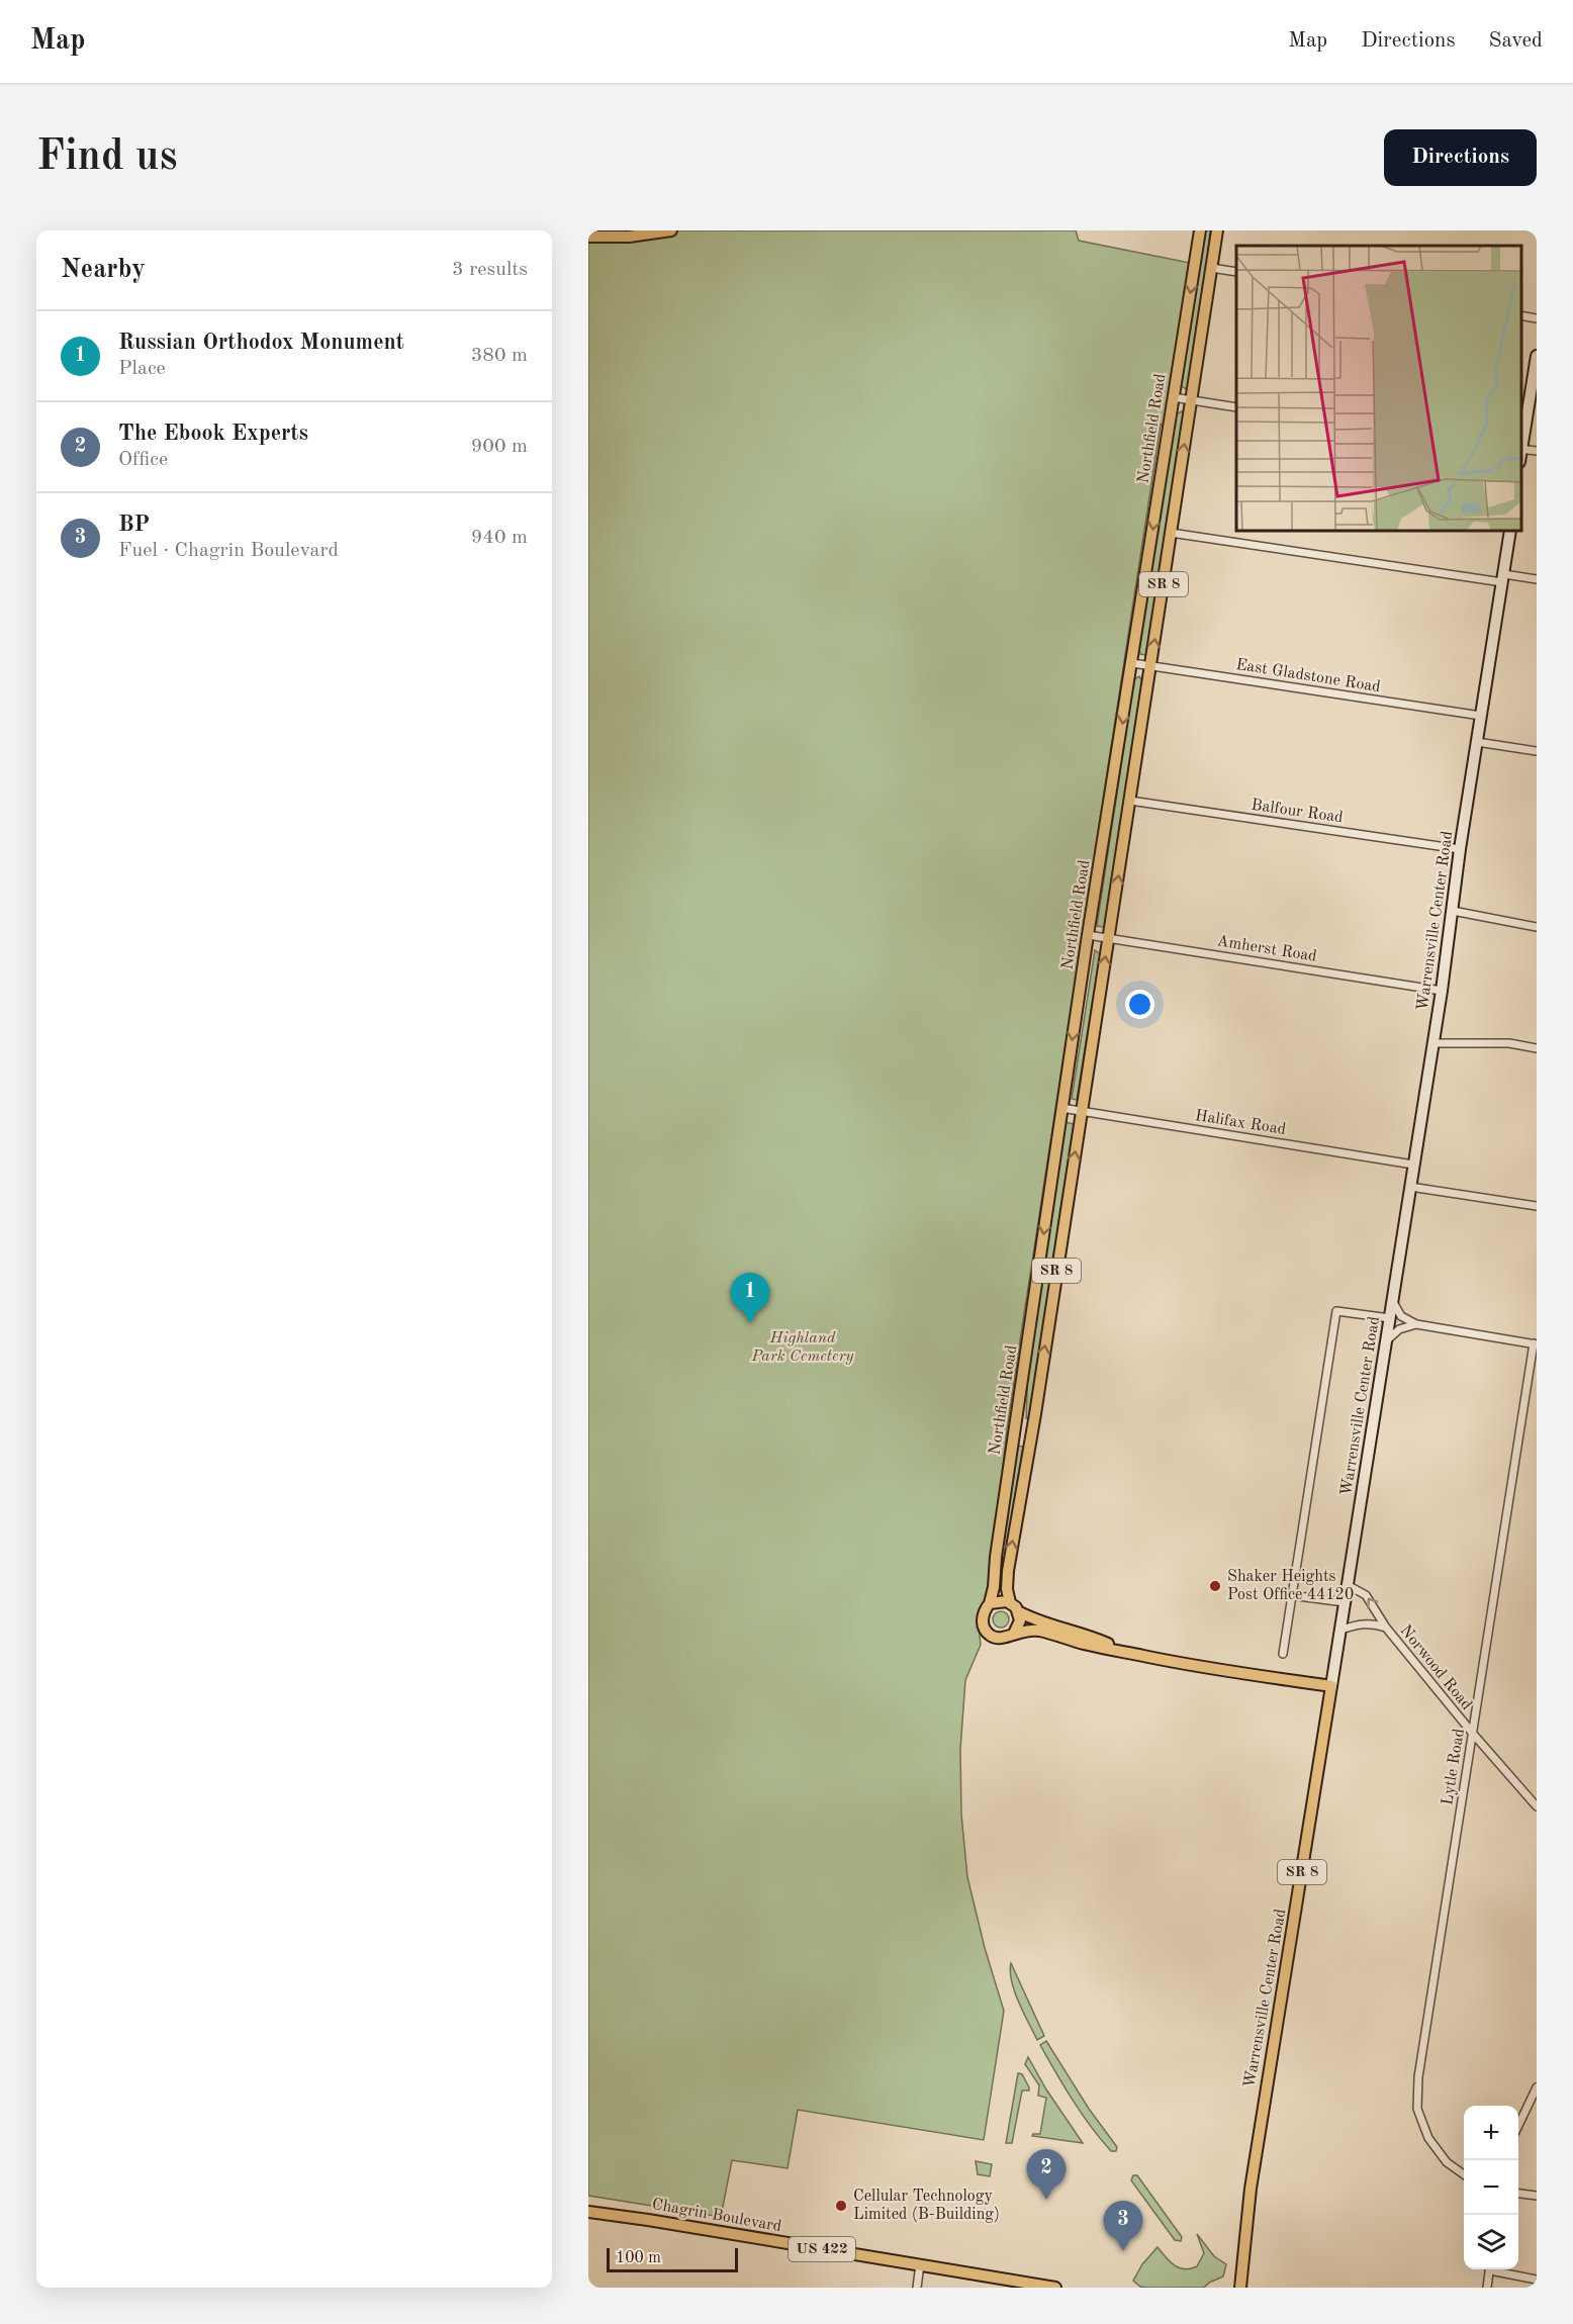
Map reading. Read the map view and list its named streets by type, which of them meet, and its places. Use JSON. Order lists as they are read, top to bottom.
{
  "streets": {
    "main road": [
      "Northfield Road",
      "SR 8",
      "Warrensville Center Road",
      "Chagrin Boulevard",
      "US 422"
    ],
    "street": [
      "East Gladstone Road",
      "Balfour Road",
      "Amherst Road",
      "Halifax Road",
      "Norwood Road",
      "Lytle Road"
    ]
  },
  "crossings": [
    ["Northfield Road", "SR 8"],
    ["Northfield Road", "East Gladstone Road"],
    ["Northfield Road", "Balfour Road"],
    ["Northfield Road", "Amherst Road"],
    ["Northfield Road", "Halifax Road"],
    ["SR 8", "Warrensville Center Road"],
    ["East Gladstone Road", "Warrensville Center Road"],
    ["Balfour Road", "Warrensville Center Road"],
    ["Warrensville Center Road", "Amherst Road"],
    ["Warrensville Center Road", "Halifax Road"],
    ["Warrensville Center Road", "Norwood Road"],
    ["Norwood Road", "Lytle Road"]
  ],
  "parks": ["Highland Park Cemetery"],
  "places": ["Shaker Heights Post Office 44120", "Cellular Technology Limited (B-Building)"],
  "scale_bar": "100 m",
  "page": {
    "header": "Map",
    "nav": ["Map", "Directions", "Saved"],
    "buttons": "Directions",
    "title": "Find us",
    "heading": ["Nearby", "3 results"],
    "list": [
      {
        "mark": "1",
        "name": "Russian Orthodox Monument",
        "note": "Place",
        "value": "380 m"
      },
      {
        "mark": "2",
        "name": "The Ebook Experts",
        "note": "Office",
        "value": "900 m"
      },
      {
        "mark": "3",
        "name": "BP",
        "note": "Fuel · Chagrin Boulevard",
        "value": "940 m"
      }
    ],
    "pins": ["1", "2", "3"],
    "map_buttons": ["+", "−"],
    "scale": "100 m"
  }
}
